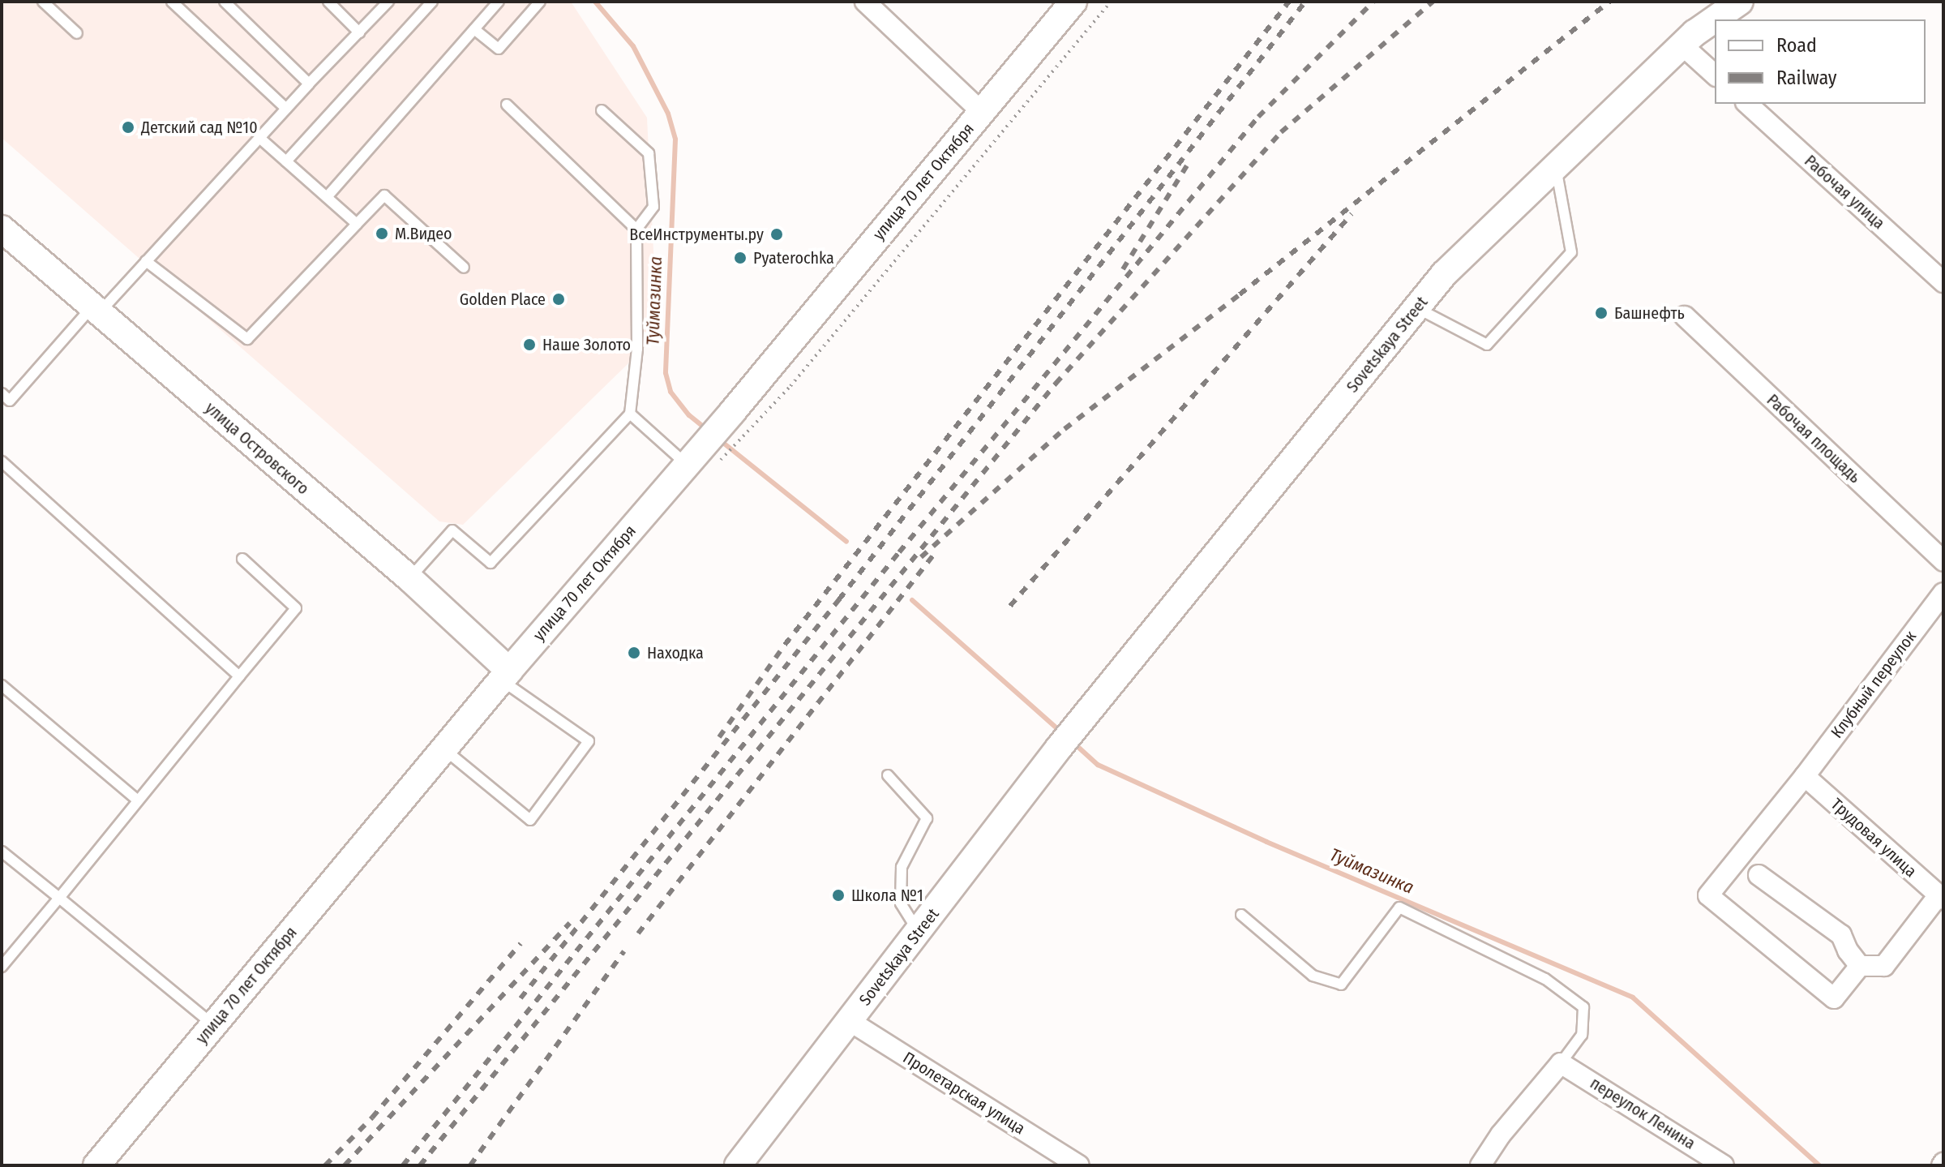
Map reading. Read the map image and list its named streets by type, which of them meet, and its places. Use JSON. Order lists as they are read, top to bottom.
{
  "streets": {
    "street": [
      "улица 70 лет Октября",
      "Рабочая улица",
      "Sovetskaya Street",
      "Рабочая площадь",
      "улица Островского",
      "Клубный переулок",
      "Трудовая улица",
      "Пролетарская улица",
      "переулок Ленина"
    ]
  },
  "crossings": [
    ["улица 70 лет Октября", "улица Островского"],
    ["Sovetskaya Street", "Пролетарская улица"],
    ["Клубный переулок", "Трудовая улица"]
  ],
  "water": ["Туймазинка"],
  "places": [
    "Детский сад №10",
    "М.Видео",
    "ВсеИнструменты.ру",
    "Pyaterochka",
    "Golden Place",
    "Башнефть",
    "Наше Золото",
    "Находка",
    "Школа №1"
  ],
  "legend": ["Road", "Railway"]
}
